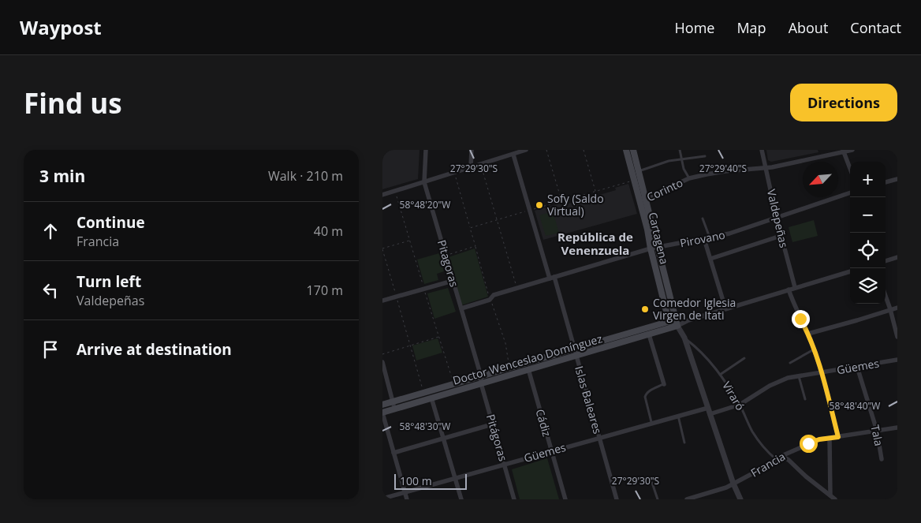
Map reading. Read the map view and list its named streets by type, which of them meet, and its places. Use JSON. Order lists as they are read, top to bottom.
{
  "streets": {
    "main road": ["Cartagena", "Doctor Wenceslao Domínguez"],
    "street": [
      "Corinto",
      "Valdepeñas",
      "Pirovano",
      "Pitagoras",
      "Güemes",
      "Islas Baleares",
      "Cádiz",
      "Tala",
      "Pitágoras",
      "Francia"
    ],
    "lane": ["Viraró"]
  },
  "crossings": [
    ["Corinto", "Valdepeñas"],
    ["Corinto", "Cartagena"],
    ["Valdepeñas", "Pirovano"],
    ["Cartagena", "Pirovano"],
    ["Cartagena", "Doctor Wenceslao Domínguez"],
    ["Cartagena", "Güemes"],
    ["Cartagena", "Viraró"],
    ["Cartagena", "Francia"],
    ["Pirovano", "Pitagoras"],
    ["Pirovano", "Islas Baleares"],
    ["Pitagoras", "Doctor Wenceslao Domínguez"],
    ["Pitagoras", "Pitágoras"],
    ["Doctor Wenceslao Domínguez", "Islas Baleares"],
    ["Doctor Wenceslao Domínguez", "Cádiz"],
    ["Doctor Wenceslao Domínguez", "Pitágoras"],
    ["Güemes", "Viraró"],
    ["Güemes", "Islas Baleares"],
    ["Güemes", "Cádiz"],
    ["Güemes", "Tala"],
    ["Güemes", "Pitágoras"],
    ["Viraró", "Francia"],
    ["Tala", "Francia"]
  ],
  "districts": ["República de Venenzuela"],
  "places": ["Sofy (Saldo Virtual)", "Comedor Iglesia Virgen de Itati"],
  "scale_bar": "100 m",
  "north": "bottom left",
  "page": {
    "header": "Waypost",
    "nav": [
      "Home",
      "Map",
      "About",
      "Contact"
    ],
    "buttons": "Directions",
    "title": "Find us",
    "heading": ["3 min", "Walk · 210 m"],
    "map_buttons": ["+", "−"],
    "list": [
      ["Continue", "Francia", "40 m"],
      ["Turn left", "Valdepeñas", "170 m"],
      "Arrive at destination"
    ],
    "scale": "100 m"
  },
  "coordinates": [
    "27°29'30\"S",
    "27°29'40\"S",
    "58°48'20\"W",
    "58°48'40\"W",
    "58°48'30\"W"
  ]
}
